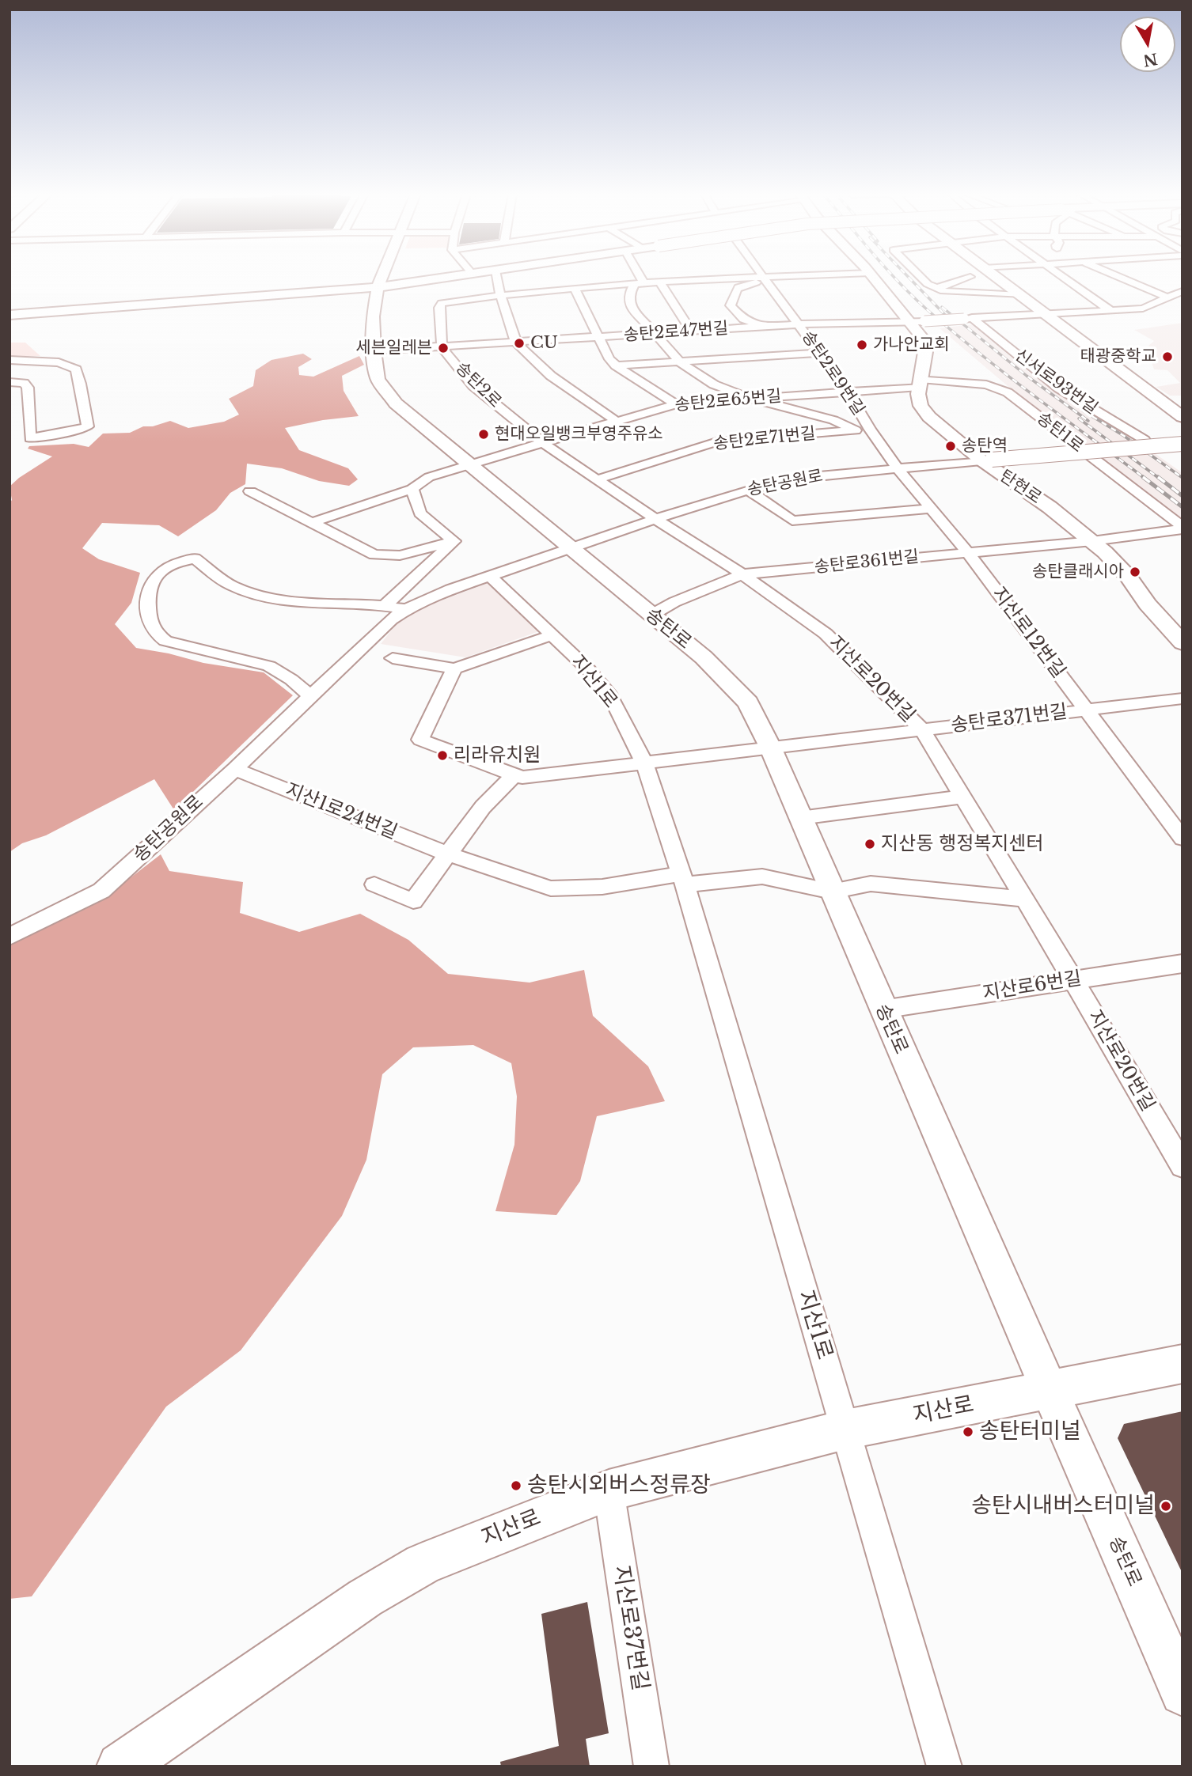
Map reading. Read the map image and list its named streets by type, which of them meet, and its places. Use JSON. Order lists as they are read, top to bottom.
{
  "streets": {
    "street": [
      "송탄2로47번길",
      "송탄2로9번길",
      "신서로93번길",
      "송탄2로",
      "송탄2로65번길",
      "송탄1로",
      "송탄2로71번길",
      "송탄공원로",
      "탄현로",
      "송탄로361번길",
      "송탄로",
      "지산로12번길",
      "지산로20번길",
      "지산1로",
      "송탄로371번길",
      "지산1로24번길",
      "지산로6번길",
      "지산로",
      "지산로37번길"
    ]
  },
  "crossings": [
    ["송탄2로47번길", "송탄2로9번길"],
    ["송탄2로47번길", "신서로93번길"],
    ["송탄2로47번길", "송탄2로"],
    ["송탄2로47번길", "탄현로"],
    ["송탄2로9번길", "송탄2로"],
    ["송탄2로9번길", "송탄2로65번길"],
    ["송탄2로9번길", "송탄2로71번길"],
    ["송탄2로9번길", "송탄공원로"],
    ["송탄2로9번길", "지산로12번길"],
    ["송탄2로", "송탄2로65번길"],
    ["송탄2로", "송탄2로71번길"],
    ["송탄2로", "송탄공원로"],
    ["송탄2로", "송탄로"],
    ["송탄2로", "지산로20번길"],
    ["송탄2로65번길", "송탄1로"],
    ["송탄2로65번길", "탄현로"],
    ["송탄1로", "탄현로"],
    ["송탄공원로", "탄현로"],
    ["송탄공원로", "송탄로"],
    ["송탄공원로", "지산로12번길"],
    ["송탄공원로", "지산로20번길"],
    ["송탄공원로", "지산1로"],
    ["송탄공원로", "지산1로24번길"],
    ["탄현로", "송탄로361번길"],
    ["송탄로361번길", "송탄로"],
    ["송탄로361번길", "지산로12번길"],
    ["송탄로361번길", "지산로20번길"],
    ["송탄로", "송탄로371번길"],
    ["송탄로", "지산로6번길"],
    ["송탄로", "지산로"],
    ["지산로12번길", "송탄로371번길"],
    ["지산로20번길", "송탄로371번길"],
    ["지산로20번길", "지산로6번길"],
    ["지산1로", "지산1로24번길"],
    ["지산1로", "지산로"],
    ["지산로", "지산로37번길"]
  ],
  "places": [
    "CU",
    "가나안교회",
    "세븐일레븐",
    "태광중학교",
    "현대오일뱅크부영주유소",
    "송탄역",
    "송탄클래시아",
    "리라유치원",
    "지산동 행정복지센터",
    "송탄터미널",
    "송탄시외버스정류장",
    "송탄시내버스터미널"
  ],
  "north": "bottom"
}
